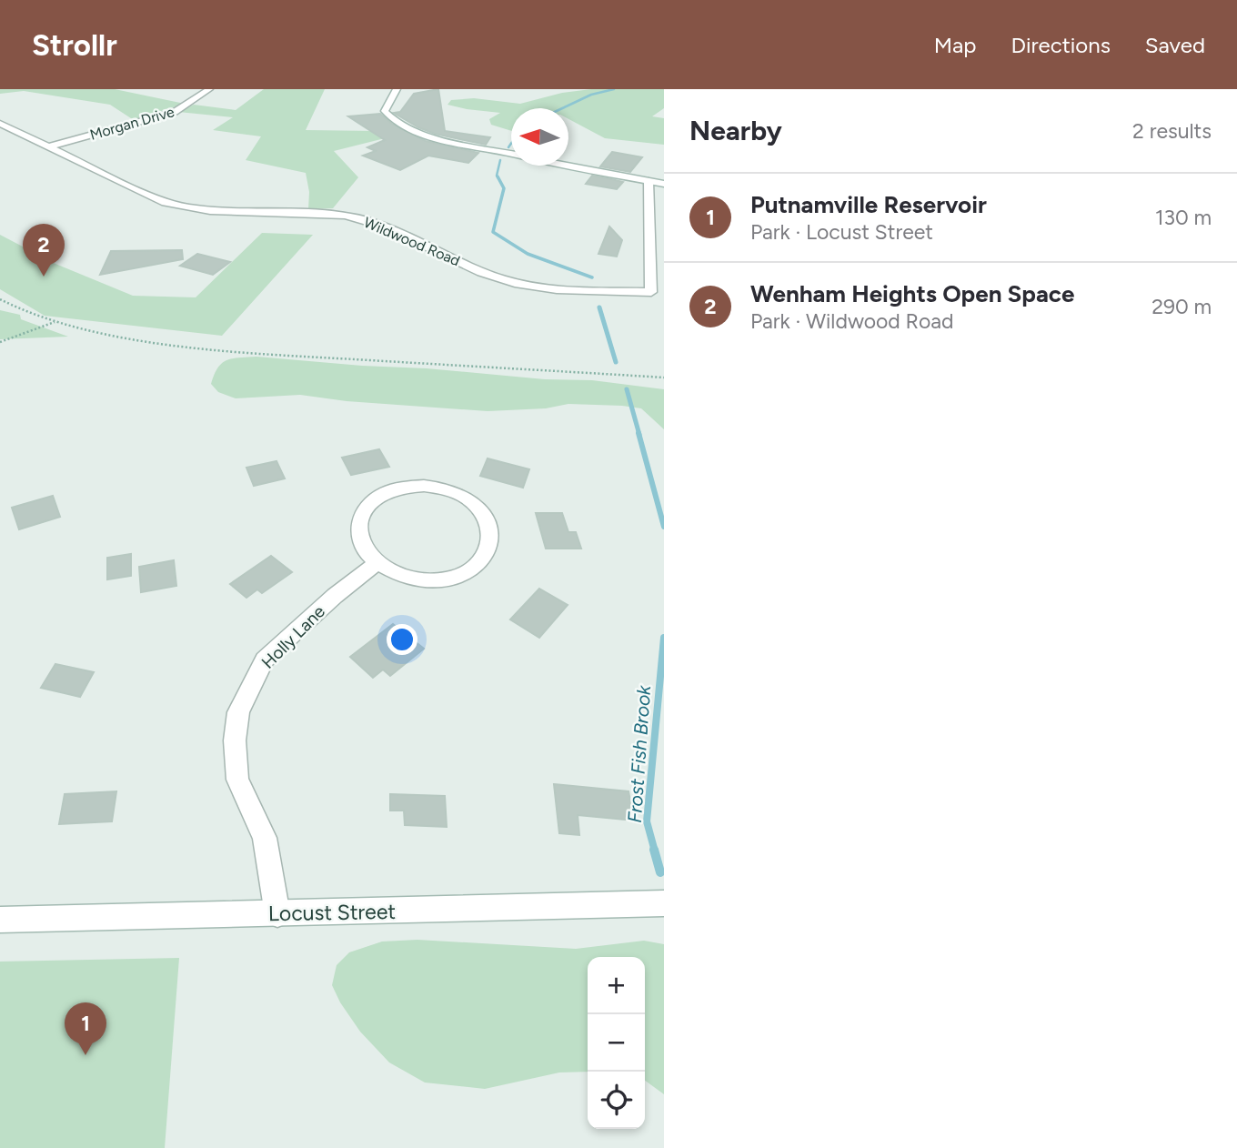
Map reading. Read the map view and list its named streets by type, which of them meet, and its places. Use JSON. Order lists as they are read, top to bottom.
{
  "streets": {
    "street": [
      "Morgan Drive",
      "Wildwood Road",
      "Holly Lane",
      "Locust Street"
    ]
  },
  "crossings": [
    ["Morgan Drive", "Wildwood Road"],
    ["Holly Lane", "Locust Street"]
  ],
  "water": ["Frost Fish Brook"],
  "north": "left",
  "page": {
    "header": "Strollr",
    "nav": ["Map", "Directions", "Saved"],
    "heading": ["Nearby", "2 results"],
    "list": [
      {
        "mark": "1",
        "name": "Putnamville Reservoir",
        "note": "Park · Locust Street",
        "value": "130 m"
      },
      {
        "mark": "2",
        "name": "Wenham Heights Open Space",
        "note": "Park · Wildwood Road",
        "value": "290 m"
      }
    ],
    "pins": ["2", "1"],
    "map_buttons": ["+", "−"]
  }
}
